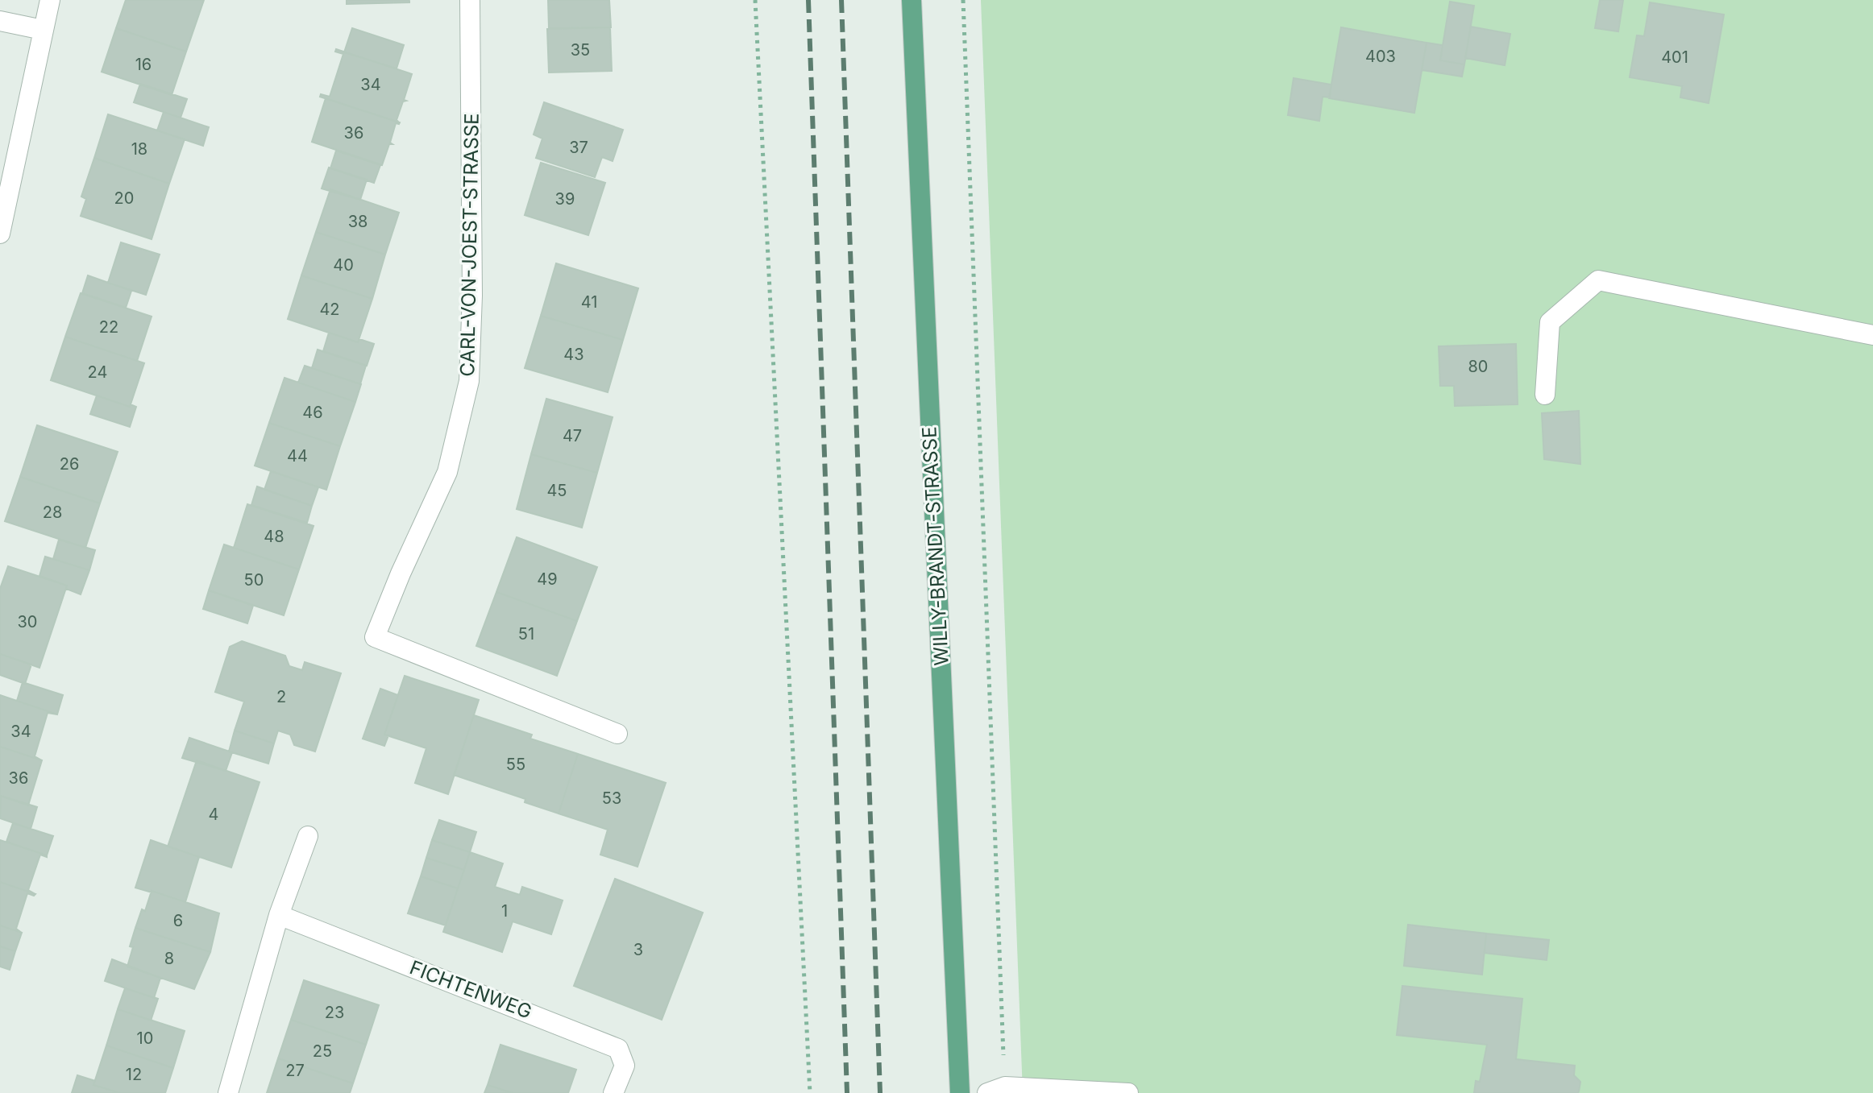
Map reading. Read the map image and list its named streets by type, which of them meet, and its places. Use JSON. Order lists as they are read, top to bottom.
{
  "streets": {
    "main road": ["WILLY-BRANDT-STRASSE"],
    "street": ["CARL-VON-JOEST-STRASSE", "FICHTENWEG"]
  },
  "house_numbers": [
    "35",
    "403",
    "401",
    "16",
    "34",
    "36",
    "37",
    "18",
    "20",
    "39",
    "38",
    "40",
    "41",
    "42",
    "22",
    "43",
    "80",
    "24",
    "46",
    "47",
    "44",
    "26",
    "45",
    "28",
    "48",
    "49",
    "50",
    "30",
    "51",
    "2",
    "34",
    "55",
    "36",
    "53",
    "4",
    "1",
    "6",
    "3",
    "8",
    "23",
    "10",
    "25",
    "27",
    "12"
  ]
}
